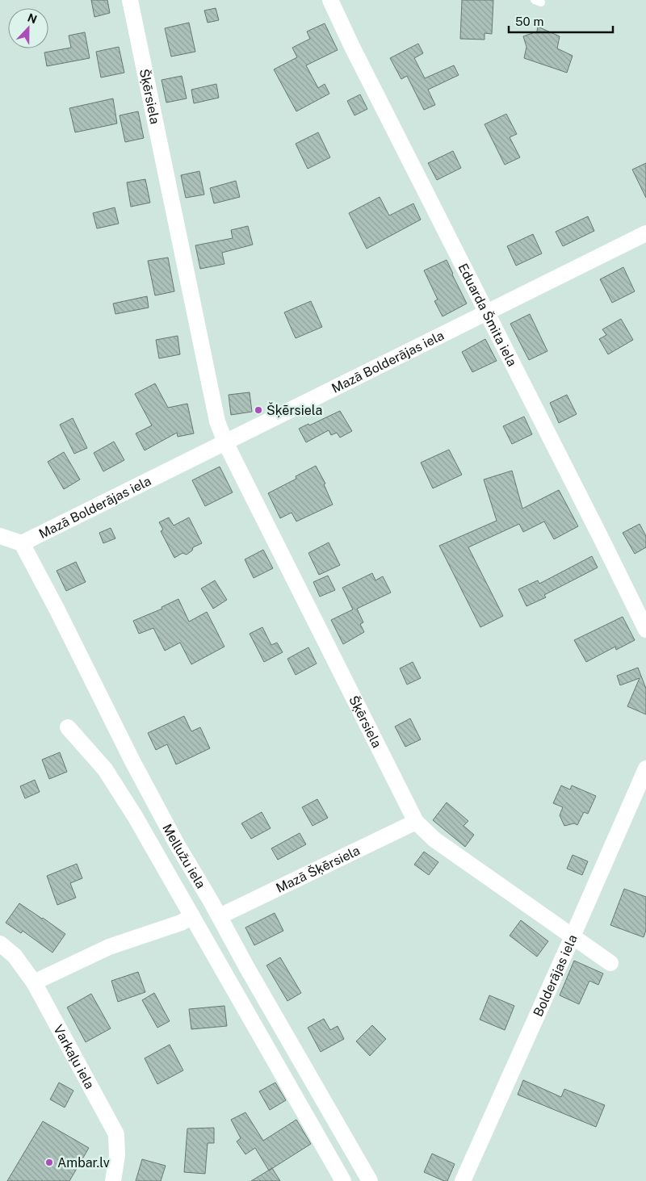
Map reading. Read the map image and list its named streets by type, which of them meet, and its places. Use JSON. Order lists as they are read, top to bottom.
{
  "streets": {
    "street": [
      "Šķērsiela",
      "Eduarda Šmita iela",
      "Mazā Bolderājas iela",
      "Mellužu iela",
      "Mazā Šķērsiela",
      "Bolderājas iela",
      "Varkaļu iela"
    ]
  },
  "crossings": [
    ["Šķērsiela", "Mazā Bolderājas iela"],
    ["Šķērsiela", "Mazā Šķērsiela"],
    ["Šķērsiela", "Bolderājas iela"],
    ["Eduarda Šmita iela", "Mazā Bolderājas iela"],
    ["Mazā Bolderājas iela", "Mellužu iela"],
    ["Mellužu iela", "Mazā Šķērsiela"]
  ],
  "places": ["Šķērsiela", "Ambar.lv"],
  "scale_bar": "50 m",
  "north": "top"
}
